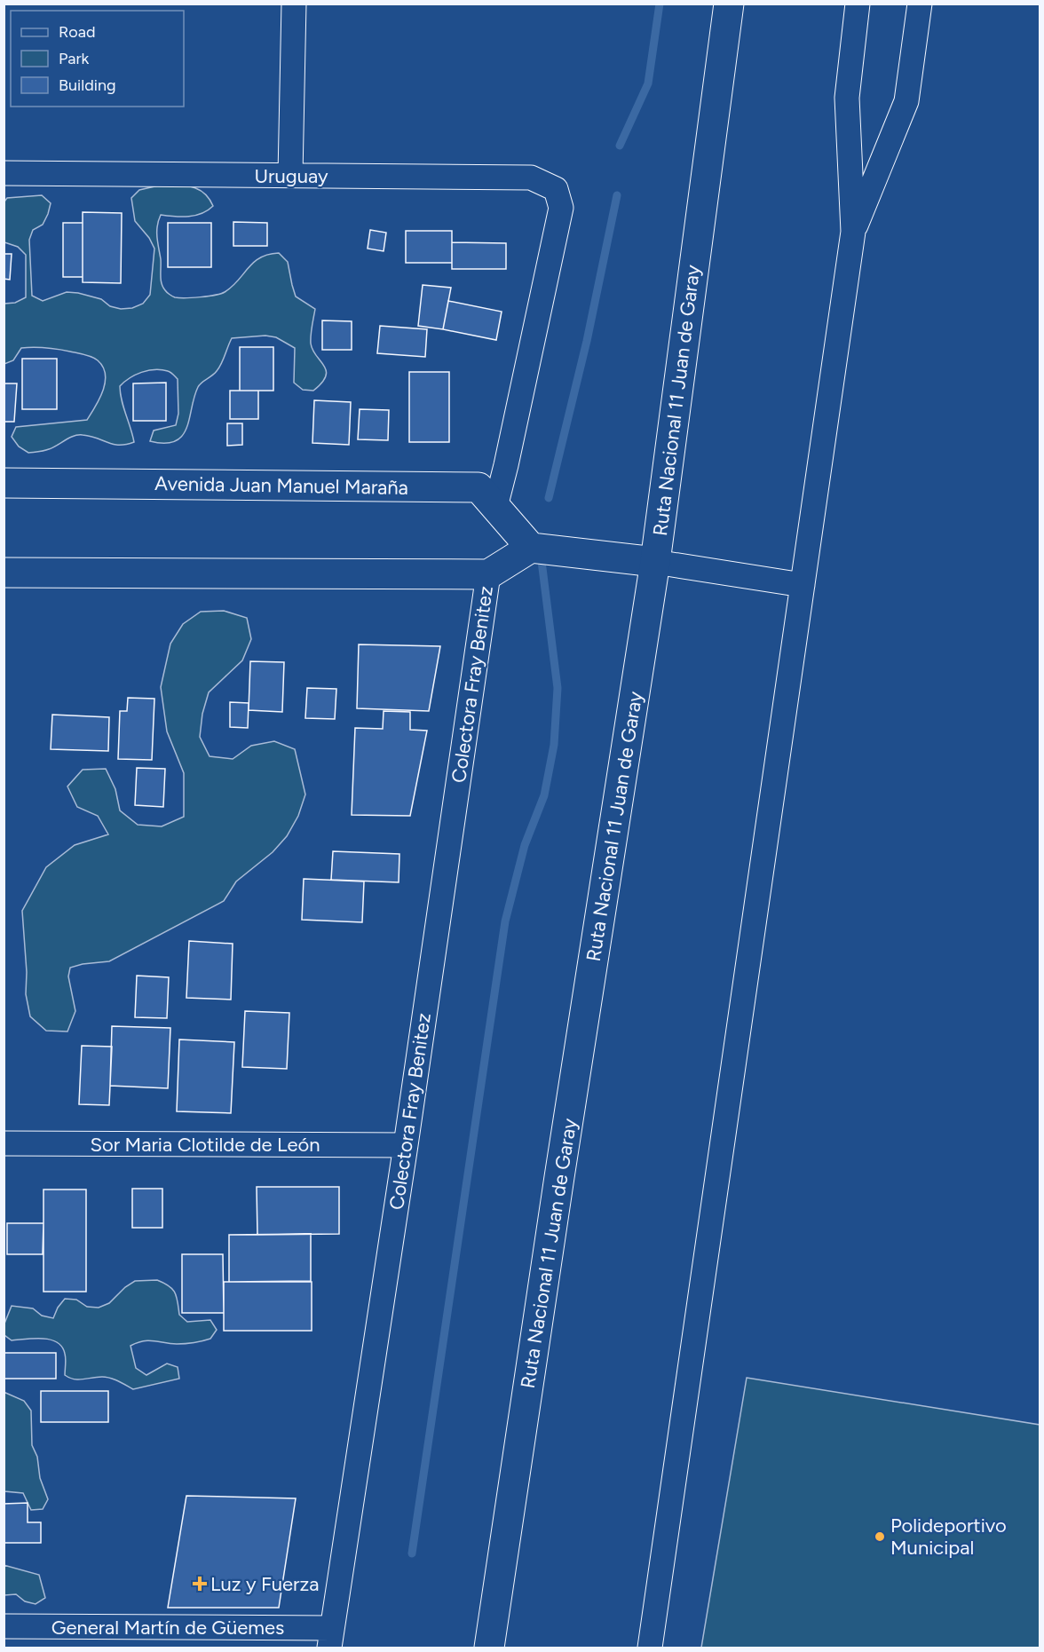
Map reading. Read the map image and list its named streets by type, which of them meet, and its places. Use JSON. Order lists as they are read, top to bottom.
{
  "streets": {
    "main road": ["Ruta Nacional 11 Juan de Garay", "Avenida Juan Manuel Maraña"],
    "street": [
      "Uruguay",
      "Colectora Fray Benitez",
      "Sor Maria Clotilde de León",
      "General Martín de Güemes"
    ]
  },
  "crossings": [
    ["Uruguay", "Avenida Juan Manuel Maraña"],
    ["Colectora Fray Benitez", "Sor Maria Clotilde de León"],
    ["Colectora Fray Benitez", "General Martín de Güemes"]
  ],
  "places": {
    "other": ["Polideportivo Municipal"],
    "health": ["Luz y Fuerza"]
  },
  "legend": ["Road", "Park", "Building"]
}
